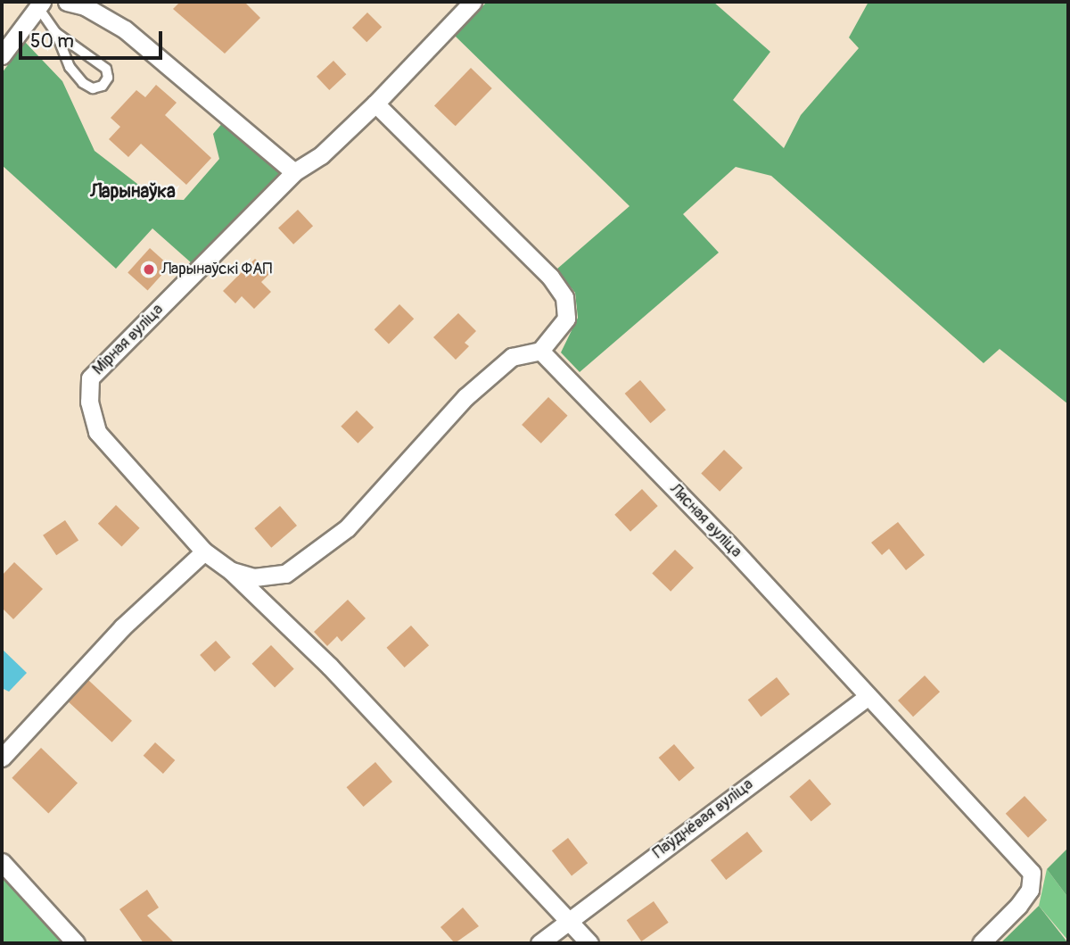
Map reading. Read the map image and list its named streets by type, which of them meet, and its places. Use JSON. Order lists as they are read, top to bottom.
{
  "streets": {
    "street": ["Мірная вуліца", "Лясная вуліца", "Паўднёвая вуліца"]
  },
  "crossings": [
    ["Лясная вуліца", "Паўднёвая вуліца"]
  ],
  "districts": ["Ларынаўка"],
  "places": ["Ларынаўскі ФАП"],
  "scale_bar": "50 m"
}
